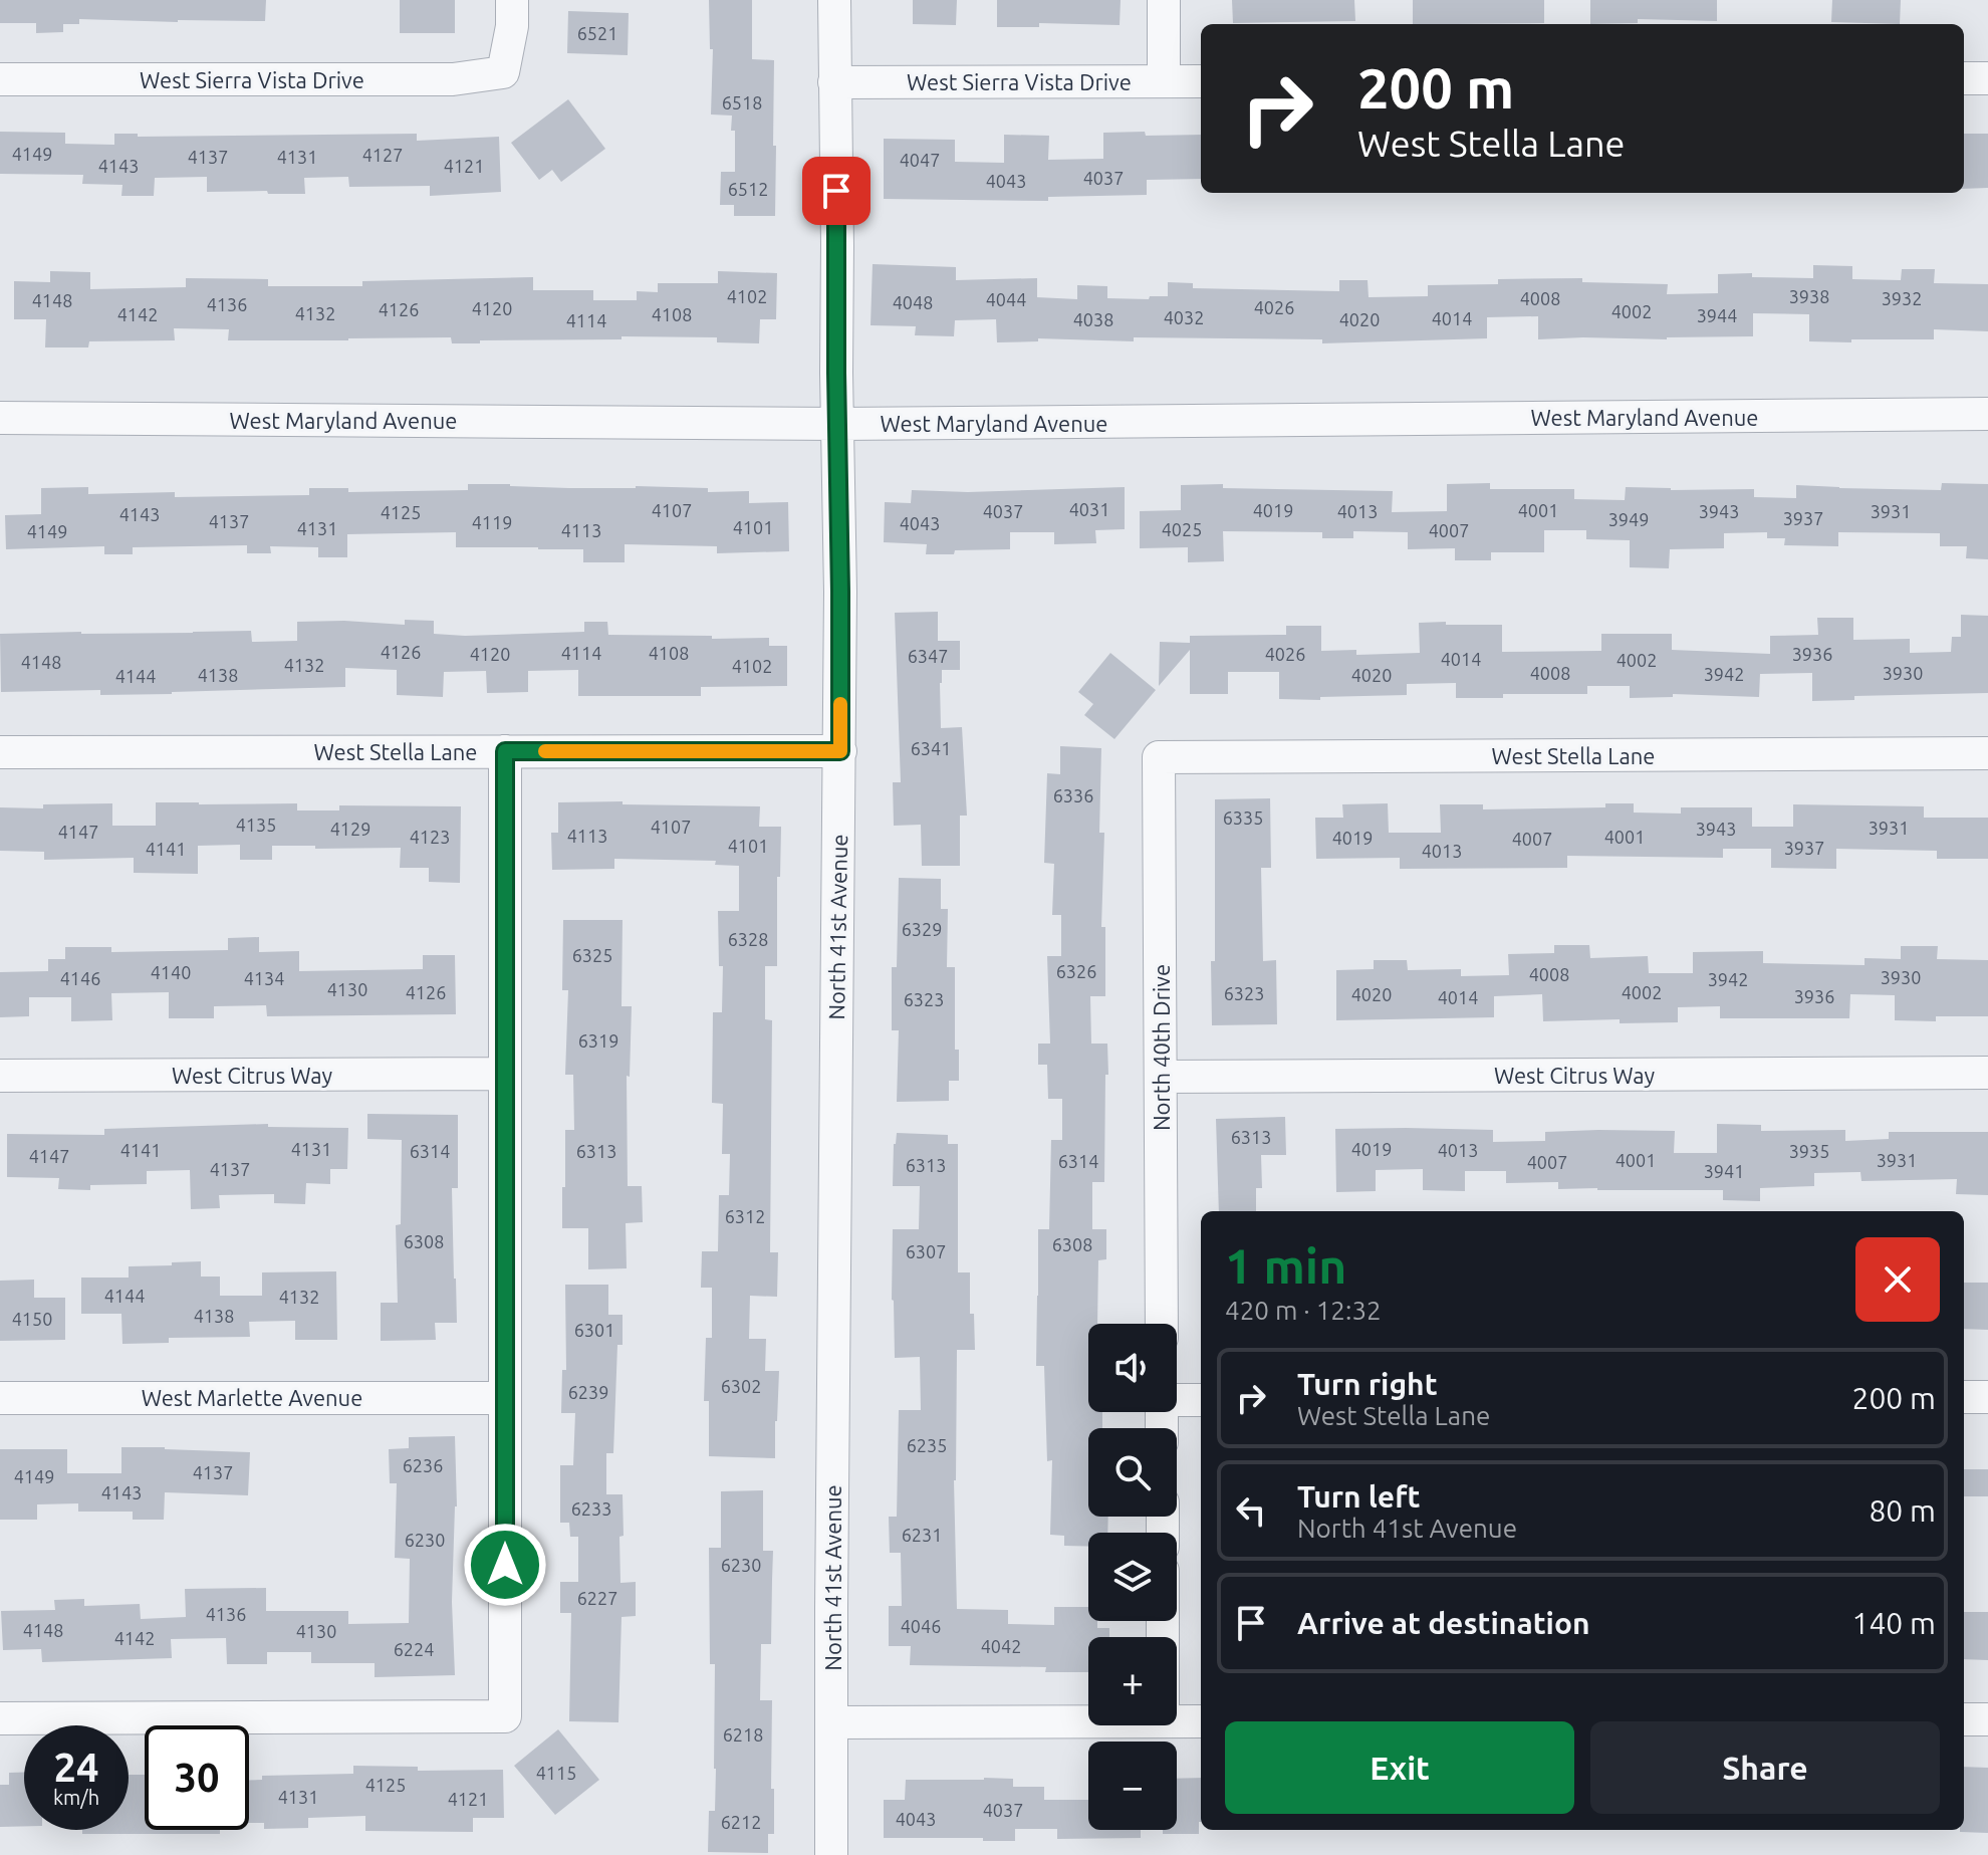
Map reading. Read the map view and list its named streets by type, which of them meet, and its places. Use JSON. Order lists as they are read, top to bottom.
{
  "streets": {
    "street": [
      "West Sierra Vista Drive",
      "West Maryland Avenue",
      "West Stella Lane",
      "North 41st Avenue",
      "North 40th Drive",
      "West Citrus Way",
      "West Marlette Avenue"
    ]
  },
  "crossings": [
    ["West Sierra Vista Drive", "North 41st Avenue"],
    ["West Maryland Avenue", "North 41st Avenue"],
    ["West Stella Lane", "North 41st Avenue"],
    ["West Stella Lane", "North 40th Drive"],
    ["North 40th Drive", "West Citrus Way"]
  ],
  "house_numbers": [
    "6521",
    "6518",
    "4149",
    "4127",
    "4137",
    "4131",
    "4047",
    "4143",
    "4121",
    "4037",
    "4043",
    "6512",
    "4102",
    "3938",
    "4008",
    "3932",
    "4044",
    "4148",
    "4048",
    "4136",
    "4026",
    "4120",
    "4126",
    "4002",
    "4132",
    "4142",
    "4108",
    "3944",
    "4032",
    "4014",
    "4038",
    "4020",
    "4114",
    "4031",
    "4107",
    "4019",
    "4001",
    "4037",
    "4013",
    "3943",
    "3931",
    "4125",
    "4143",
    "3937",
    "3949",
    "4137",
    "4119",
    "4043",
    "4101",
    "4131",
    "4025",
    "4113",
    "4007",
    "4149",
    "4126",
    "4114",
    "4108",
    "4120",
    "4026",
    "3936",
    "6347",
    "4014",
    "4002",
    "4148",
    "4132",
    "4102",
    "4008",
    "3930",
    "3942",
    "4138",
    "4020",
    "4144",
    "6341",
    "6336",
    "6335",
    "4135",
    "4107",
    "3931",
    "4129",
    "3943",
    "4147",
    "4113",
    "4123",
    "4001",
    "4019",
    "4007",
    "4101",
    "3937",
    "4141",
    "4013",
    "6329",
    "6328",
    "6325",
    "6326",
    "4140",
    "4008",
    "3930",
    "4146",
    "4134",
    "3942",
    "4130",
    "4126",
    "4002",
    "6323",
    "4020",
    "3936",
    "4014",
    "6323",
    "6319",
    "6313",
    "4131",
    "4019",
    "4141",
    "4013",
    "6314",
    "6313",
    "3935",
    "4147",
    "4001",
    "3931",
    "6314",
    "4007",
    "6313",
    "4137",
    "3941",
    "6312",
    "6308",
    "6308",
    "6307",
    "4144",
    "4132",
    "4138",
    "4150",
    "6301",
    "6302",
    "6239",
    "6235",
    "6236",
    "4137",
    "4149",
    "4143",
    "6233",
    "6231",
    "6230",
    "6230",
    "6227",
    "4136",
    "4046",
    "4148",
    "4130",
    "4142",
    "4042",
    "6224",
    "6218",
    "4115",
    "4125",
    "4131",
    "4121",
    "4037",
    "4043",
    "6212"
  ],
  "page": {
    "turn": ["200 m", "West Stella Lane"],
    "heading": ["1 min", "420 m · 12:32"],
    "map_buttons": ["+", "−"],
    "list": [
      {
        "name": "Turn right",
        "note": "West Stella Lane",
        "value": "200 m"
      },
      {
        "name": "Turn left",
        "note": "North 41st Avenue",
        "value": "80 m"
      },
      {
        "name": "Arrive at destination",
        "value": "140 m"
      }
    ],
    "buttons": ["Exit", "Share"],
    "speed": "24 km/h",
    "limit": "30"
  }
}
